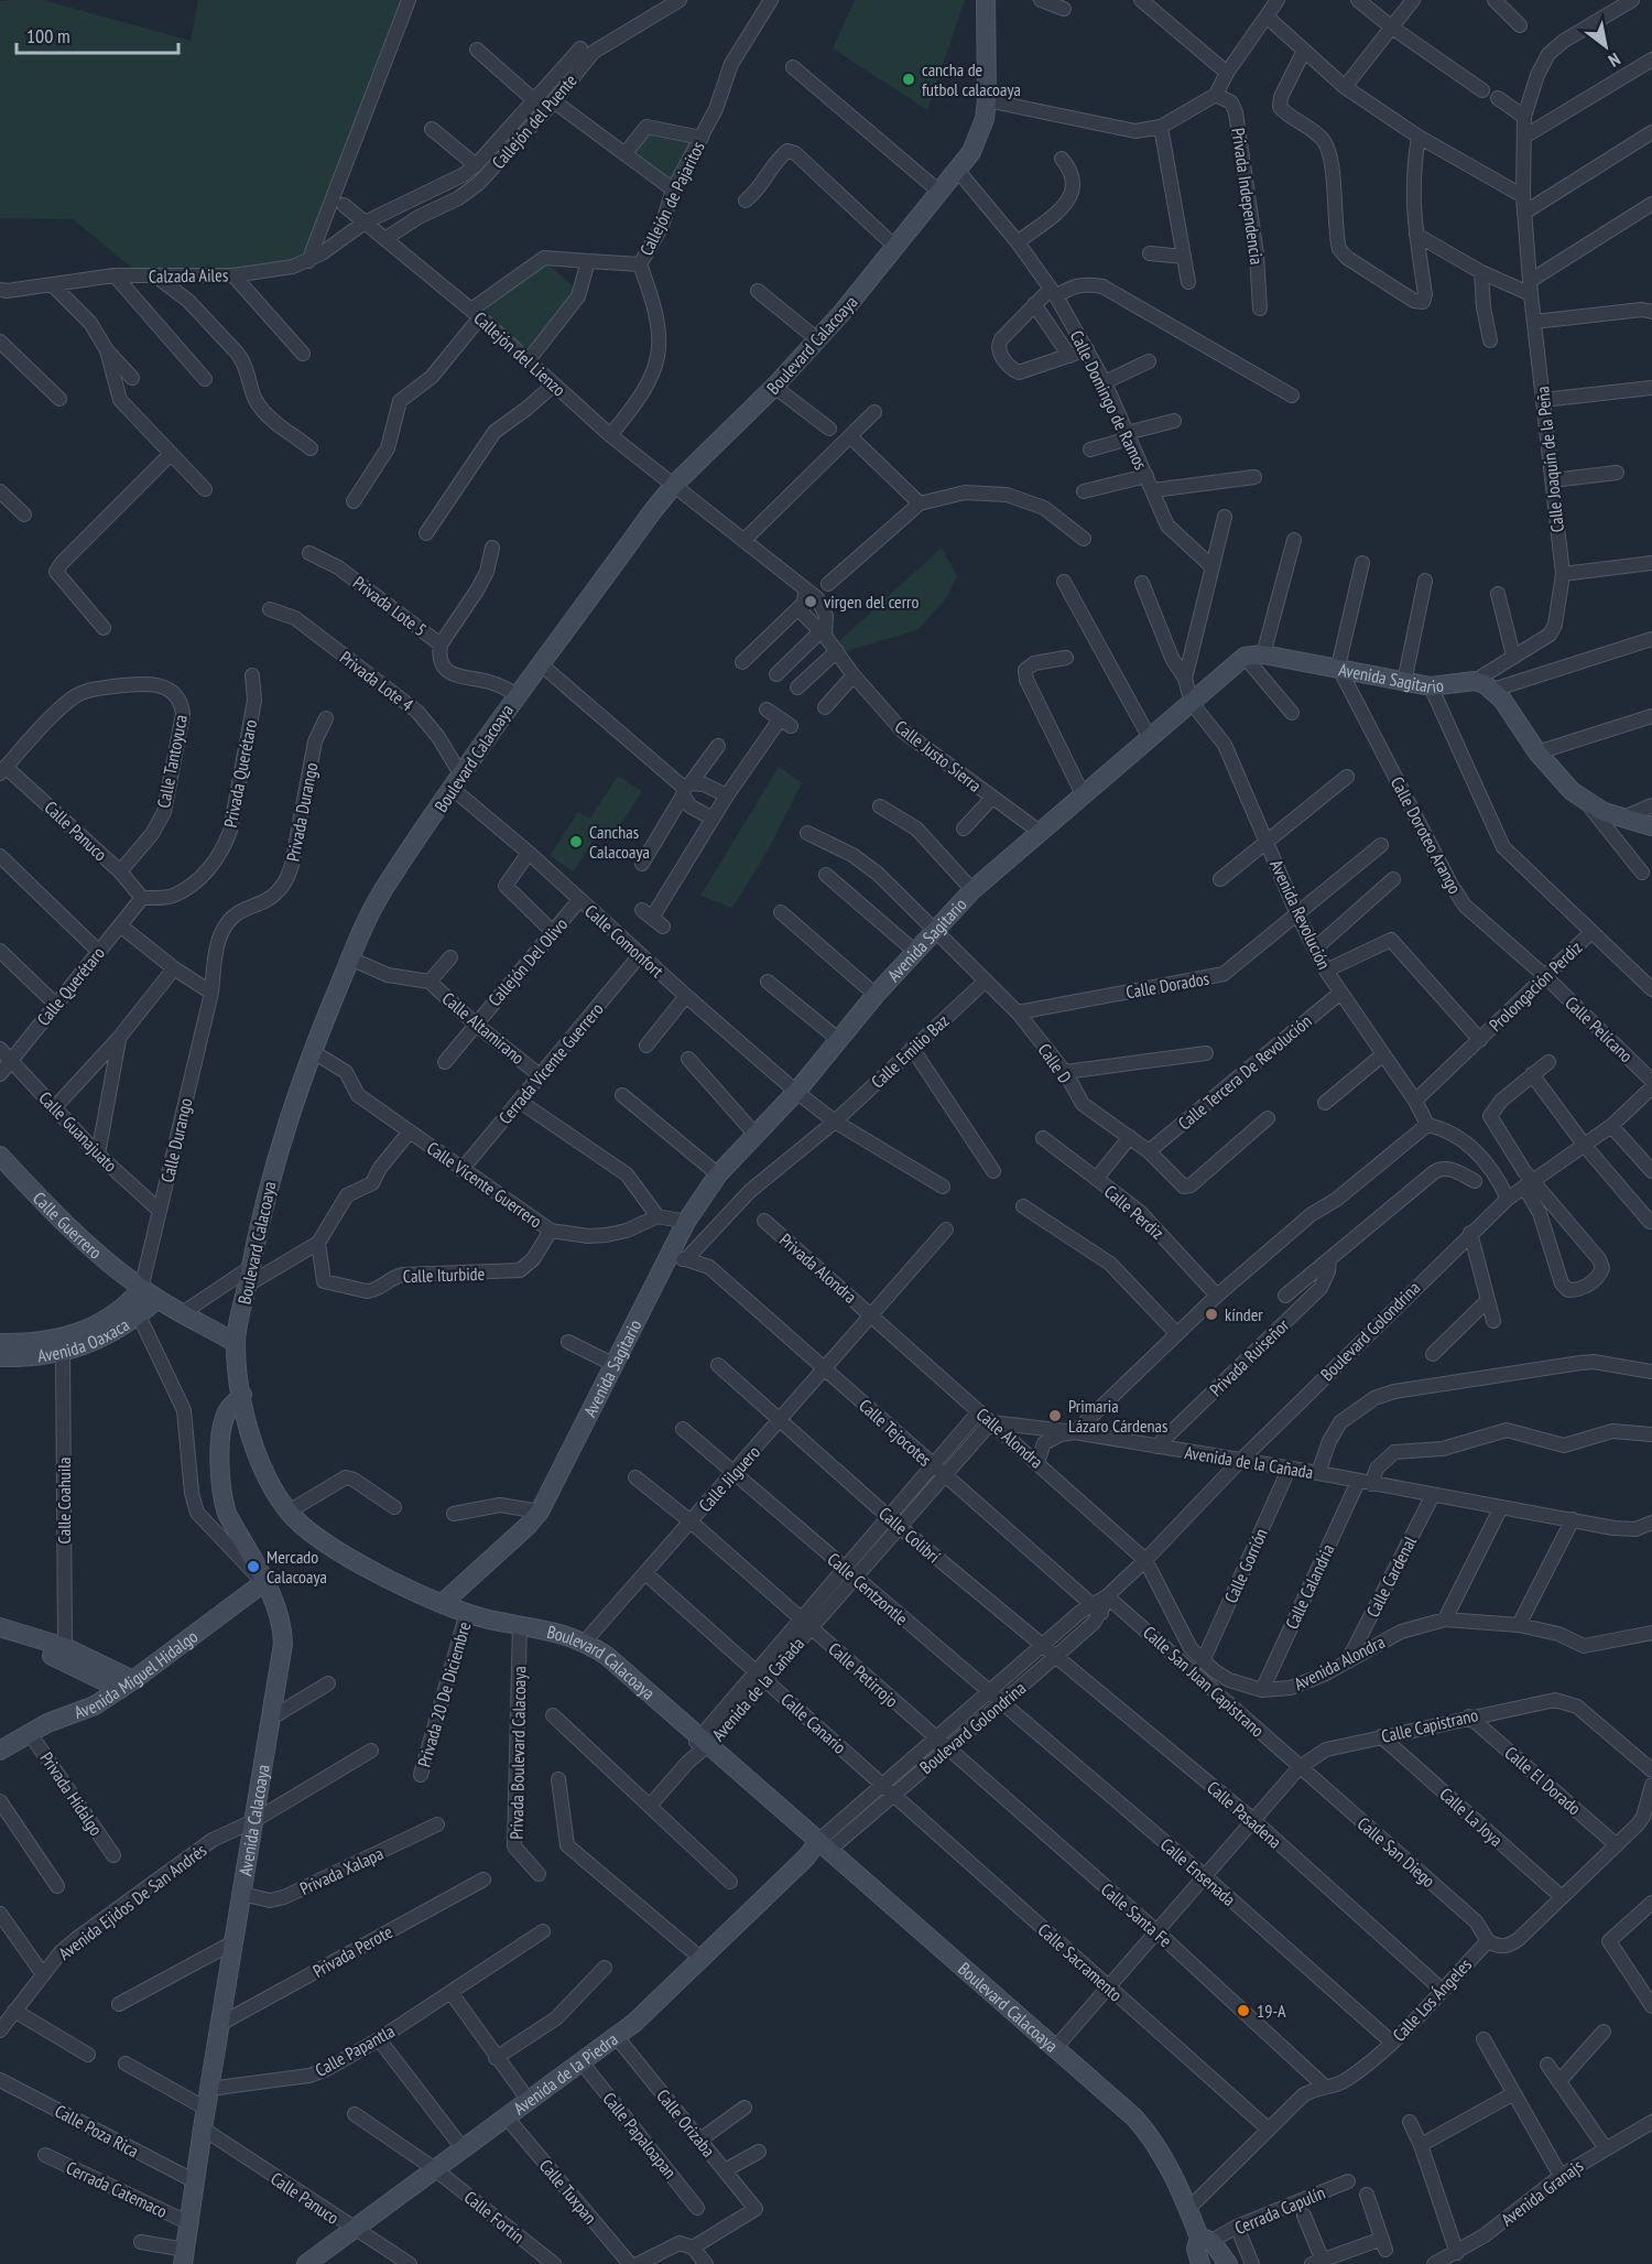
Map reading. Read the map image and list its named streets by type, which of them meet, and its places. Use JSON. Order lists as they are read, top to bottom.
{
  "streets": {
    "street": [
      "Callejón del Puente",
      "Privada Independencia",
      "Callejón de Pajaritos",
      "Calzada Ailes",
      "Boulevard Calacoaya",
      "Callejón del Lienzo",
      "Calle Domingo de Ramos",
      "Calle Joaquín de la Peña",
      "Privada Lote 5",
      "Avenida Sagitario",
      "Privada Lote 4",
      "Calle Justo Sierra",
      "Calle Tantoyuca",
      "Privada Querétaro",
      "Privada Durango",
      "Calle Panuco",
      "Calle Doroteo Arango",
      "Avenida Revolución",
      "Calle Comonfort",
      "Callejón Del Olivo",
      "Calle Dorados",
      "Calle Querétaro",
      "Prolongación Perdiz",
      "Calle Altamirano",
      "Calle Pelícano",
      "Calle Emilio Baz",
      "Cerrada Vicente Guerrero",
      "Calle D",
      "Calle Tercera De Revolución",
      "Calle Guanajuato",
      "Calle Durango",
      "Calle Vicente Guerrero",
      "Calle Perdiz",
      "Calle Guerrero",
      "Privada Alondra",
      "Calle Iturbide",
      "Boulevard Golondrina",
      "Avenida Oaxaca",
      "Privada Ruiseñor",
      "Calle Tejocotes",
      "Calle Alondra",
      "Avenida de la Cañada",
      "Calle Jilguero",
      "Calle Coahuila",
      "Calle Colibrí",
      "Calle Gorrión",
      "Calle Cardenal",
      "Calle Calandria",
      "Calle Centzontle",
      "Avenida Alondra",
      "Avenida Miguel Hidalgo",
      "Calle Petirrojo",
      "Calle San Juan Capistrano",
      "Privada 20 De Diciembre",
      "Calle Canario",
      "Calle Capistrano",
      "Privada Boulevard Calacoaya",
      "Calle El Dorado",
      "Privada Hidalgo",
      "Calle Pasadena",
      "Calle La Joya",
      "Avenida Calacoaya",
      "Calle San Diego",
      "Privada Xalapa",
      "Calle Ensenada",
      "Avenida Ejidos De San Andrés",
      "Calle Santa Fe",
      "Privada Perote",
      "Calle Sacramento",
      "Calle Los Ángeles",
      "Calle Papantla",
      "Avenida de la Piedra",
      "Calle Orizaba",
      "Calle Poza Rica",
      "Calle Papaloapan",
      "Cerrada Catemaco",
      "Calle Tuxpan",
      "Avenida Granajs",
      "Cerrada Capulín",
      "Calle Fortín"
    ]
  },
  "crossings": [
    ["Callejón del Puente", "Callejón del Lienzo"],
    ["Callejón de Pajaritos", "Callejón del Lienzo"],
    ["Calzada Ailes", "Callejón del Lienzo"],
    ["Boulevard Calacoaya", "Callejón del Lienzo"],
    ["Boulevard Calacoaya", "Calle Domingo de Ramos"],
    ["Boulevard Calacoaya", "Avenida Sagitario"],
    ["Boulevard Calacoaya", "Privada Lote 4"],
    ["Boulevard Calacoaya", "Calle Justo Sierra"],
    ["Boulevard Calacoaya", "Calle Comonfort"],
    ["Boulevard Calacoaya", "Calle Altamirano"],
    ["Boulevard Calacoaya", "Calle Vicente Guerrero"],
    ["Boulevard Calacoaya", "Calle Guerrero"],
    ["Boulevard Calacoaya", "Boulevard Golondrina"],
    ["Boulevard Calacoaya", "Avenida de la Cañada"],
    ["Boulevard Calacoaya", "Calle Jilguero"],
    ["Boulevard Calacoaya", "Privada 20 De Diciembre"],
    ["Boulevard Calacoaya", "Calle Capistrano"],
    ["Boulevard Calacoaya", "Privada Boulevard Calacoaya"],
    ["Boulevard Calacoaya", "Avenida Calacoaya"],
    ["Boulevard Calacoaya", "Calle Los Ángeles"],
    ["Boulevard Calacoaya", "Avenida de la Piedra"],
    ["Boulevard Calacoaya", "Cerrada Capulín"],
    ["Callejón del Lienzo", "Calle Justo Sierra"],
    ["Calle Joaquín de la Peña", "Avenida Sagitario"],
    ["Avenida Sagitario", "Calle Justo Sierra"],
    ["Avenida Sagitario", "Calle Doroteo Arango"],
    ["Avenida Sagitario", "Avenida Revolución"],
    ["Avenida Sagitario", "Calle Comonfort"],
    ["Avenida Sagitario", "Calle D"],
    ["Privada Lote 4", "Calle Comonfort"],
    ["Calle Tantoyuca", "Calle Panuco"],
    ["Privada Querétaro", "Calle Panuco"],
    ["Privada Querétaro", "Calle Querétaro"],
    ["Privada Durango", "Calle Durango"],
    ["Calle Panuco", "Calle Querétaro"],
    ["Calle Panuco", "Avenida Calacoaya"],
    ["Calle Panuco", "Avenida de la Piedra"],
    ["Calle Doroteo Arango", "Prolongación Perdiz"],
    ["Calle Doroteo Arango", "Calle Pelícano"],
    ["Avenida Revolución", "Calle Dorados"],
    ["Avenida Revolución", "Prolongación Perdiz"],
    ["Avenida Revolución", "Calle Tercera De Revolución"],
    ["Calle Comonfort", "Callejón Del Olivo"],
    ["Calle Comonfort", "Calle Emilio Baz"],
    ["Calle Comonfort", "Cerrada Vicente Guerrero"],
    ["Callejón Del Olivo", "Calle Altamirano"],
    ["Calle Dorados", "Calle D"],
    ["Calle Querétaro", "Calle Guanajuato"],
    ["Prolongación Perdiz", "Calle Pelícano"],
    ["Calle Altamirano", "Cerrada Vicente Guerrero"],
    ["Calle Emilio Baz", "Calle D"],
    ["Calle Emilio Baz", "Calle Tejocotes"],
    ["Cerrada Vicente Guerrero", "Calle Vicente Guerrero"],
    ["Calle D", "Calle Tercera De Revolución"],
    ["Calle Guanajuato", "Calle Durango"],
    ["Calle Durango", "Calle Guerrero"],
    ["Calle Durango", "Avenida Oaxaca"],
    ["Calle Vicente Guerrero", "Calle Iturbide"],
    ["Calle Guerrero", "Avenida Oaxaca"],
    ["Privada Alondra", "Calle Alondra"],
    ["Privada Alondra", "Calle Jilguero"],
    ["Boulevard Golondrina", "Calle Tejocotes"],
    ["Boulevard Golondrina", "Calle Alondra"],
    ["Boulevard Golondrina", "Avenida de la Cañada"],
    ["Boulevard Golondrina", "Calle Colibrí"],
    ["Boulevard Golondrina", "Calle Centzontle"],
    ["Boulevard Golondrina", "Avenida Alondra"],
    ["Boulevard Golondrina", "Calle Petirrojo"],
    ["Boulevard Golondrina", "Calle San Juan Capistrano"],
    ["Boulevard Golondrina", "Calle Canario"],
    ["Boulevard Golondrina", "Calle Pasadena"],
    ["Boulevard Golondrina", "Calle Ensenada"],
    ["Boulevard Golondrina", "Calle Santa Fe"],
    ["Boulevard Golondrina", "Calle Sacramento"],
    ["Boulevard Golondrina", "Avenida de la Piedra"],
    ["Avenida Oaxaca", "Calle Coahuila"],
    ["Privada Ruiseñor", "Avenida de la Cañada"],
    ["Calle Tejocotes", "Avenida de la Cañada"],
    ["Calle Tejocotes", "Calle Jilguero"],
    ["Calle Alondra", "Avenida de la Cañada"],
    ["Calle Alondra", "Calle Jilguero"],
    ["Calle Alondra", "Avenida Alondra"],
    ["Avenida de la Cañada", "Calle Colibrí"],
    ["Avenida de la Cañada", "Calle Gorrión"],
    ["Avenida de la Cañada", "Calle Cardenal"],
    ["Avenida de la Cañada", "Calle Calandria"],
    ["Avenida de la Cañada", "Calle Centzontle"],
    ["Avenida de la Cañada", "Calle Petirrojo"],
    ["Avenida de la Cañada", "Calle Canario"],
    ["Calle Jilguero", "Calle Colibrí"],
    ["Calle Jilguero", "Calle Centzontle"],
    ["Calle Jilguero", "Calle Petirrojo"],
    ["Calle Jilguero", "Calle Canario"],
    ["Calle Colibrí", "Calle Pasadena"],
    ["Calle Gorrión", "Avenida Alondra"],
    ["Calle Cardenal", "Avenida Alondra"],
    ["Calle Calandria", "Avenida Alondra"],
    ["Calle Centzontle", "Calle Ensenada"],
    ["Avenida Miguel Hidalgo", "Privada Hidalgo"],
    ["Avenida Miguel Hidalgo", "Avenida Calacoaya"],
    ["Calle Petirrojo", "Calle Santa Fe"],
    ["Calle San Juan Capistrano", "Calle Capistrano"],
    ["Calle San Juan Capistrano", "Calle San Diego"],
    ["Calle Canario", "Calle Sacramento"],
    ["Calle Capistrano", "Calle El Dorado"],
    ["Calle Capistrano", "Calle Pasadena"],
    ["Calle Capistrano", "Calle La Joya"],
    ["Calle Capistrano", "Calle San Diego"],
    ["Calle Capistrano", "Calle Ensenada"],
    ["Calle Capistrano", "Calle Santa Fe"],
    ["Calle Capistrano", "Calle Sacramento"],
    ["Calle Pasadena", "Calle Los Ángeles"],
    ["Avenida Calacoaya", "Privada Xalapa"],
    ["Avenida Calacoaya", "Avenida Ejidos De San Andrés"],
    ["Avenida Calacoaya", "Privada Perote"],
    ["Avenida Calacoaya", "Calle Papantla"],
    ["Avenida Calacoaya", "Calle Poza Rica"],
    ["Avenida Calacoaya", "Cerrada Catemaco"],
    ["Calle San Diego", "Calle Los Ángeles"],
    ["Calle Ensenada", "Calle Los Ángeles"],
    ["Calle Santa Fe", "Calle Los Ángeles"],
    ["Calle Sacramento", "Calle Los Ángeles"],
    ["Avenida de la Piedra", "Calle Orizaba"],
    ["Avenida de la Piedra", "Calle Papaloapan"],
    ["Avenida de la Piedra", "Calle Tuxpan"],
    ["Avenida de la Piedra", "Calle Fortín"]
  ],
  "places": [
    "cancha de futbol calacoaya",
    "virgen del cerro",
    "Canchas Calacoaya",
    "kínder",
    "Primaria Lázaro Cárdenas",
    "Mercado Calacoaya",
    "19-A"
  ],
  "scale_bar": "100 m",
  "north": "bottom right"
}
